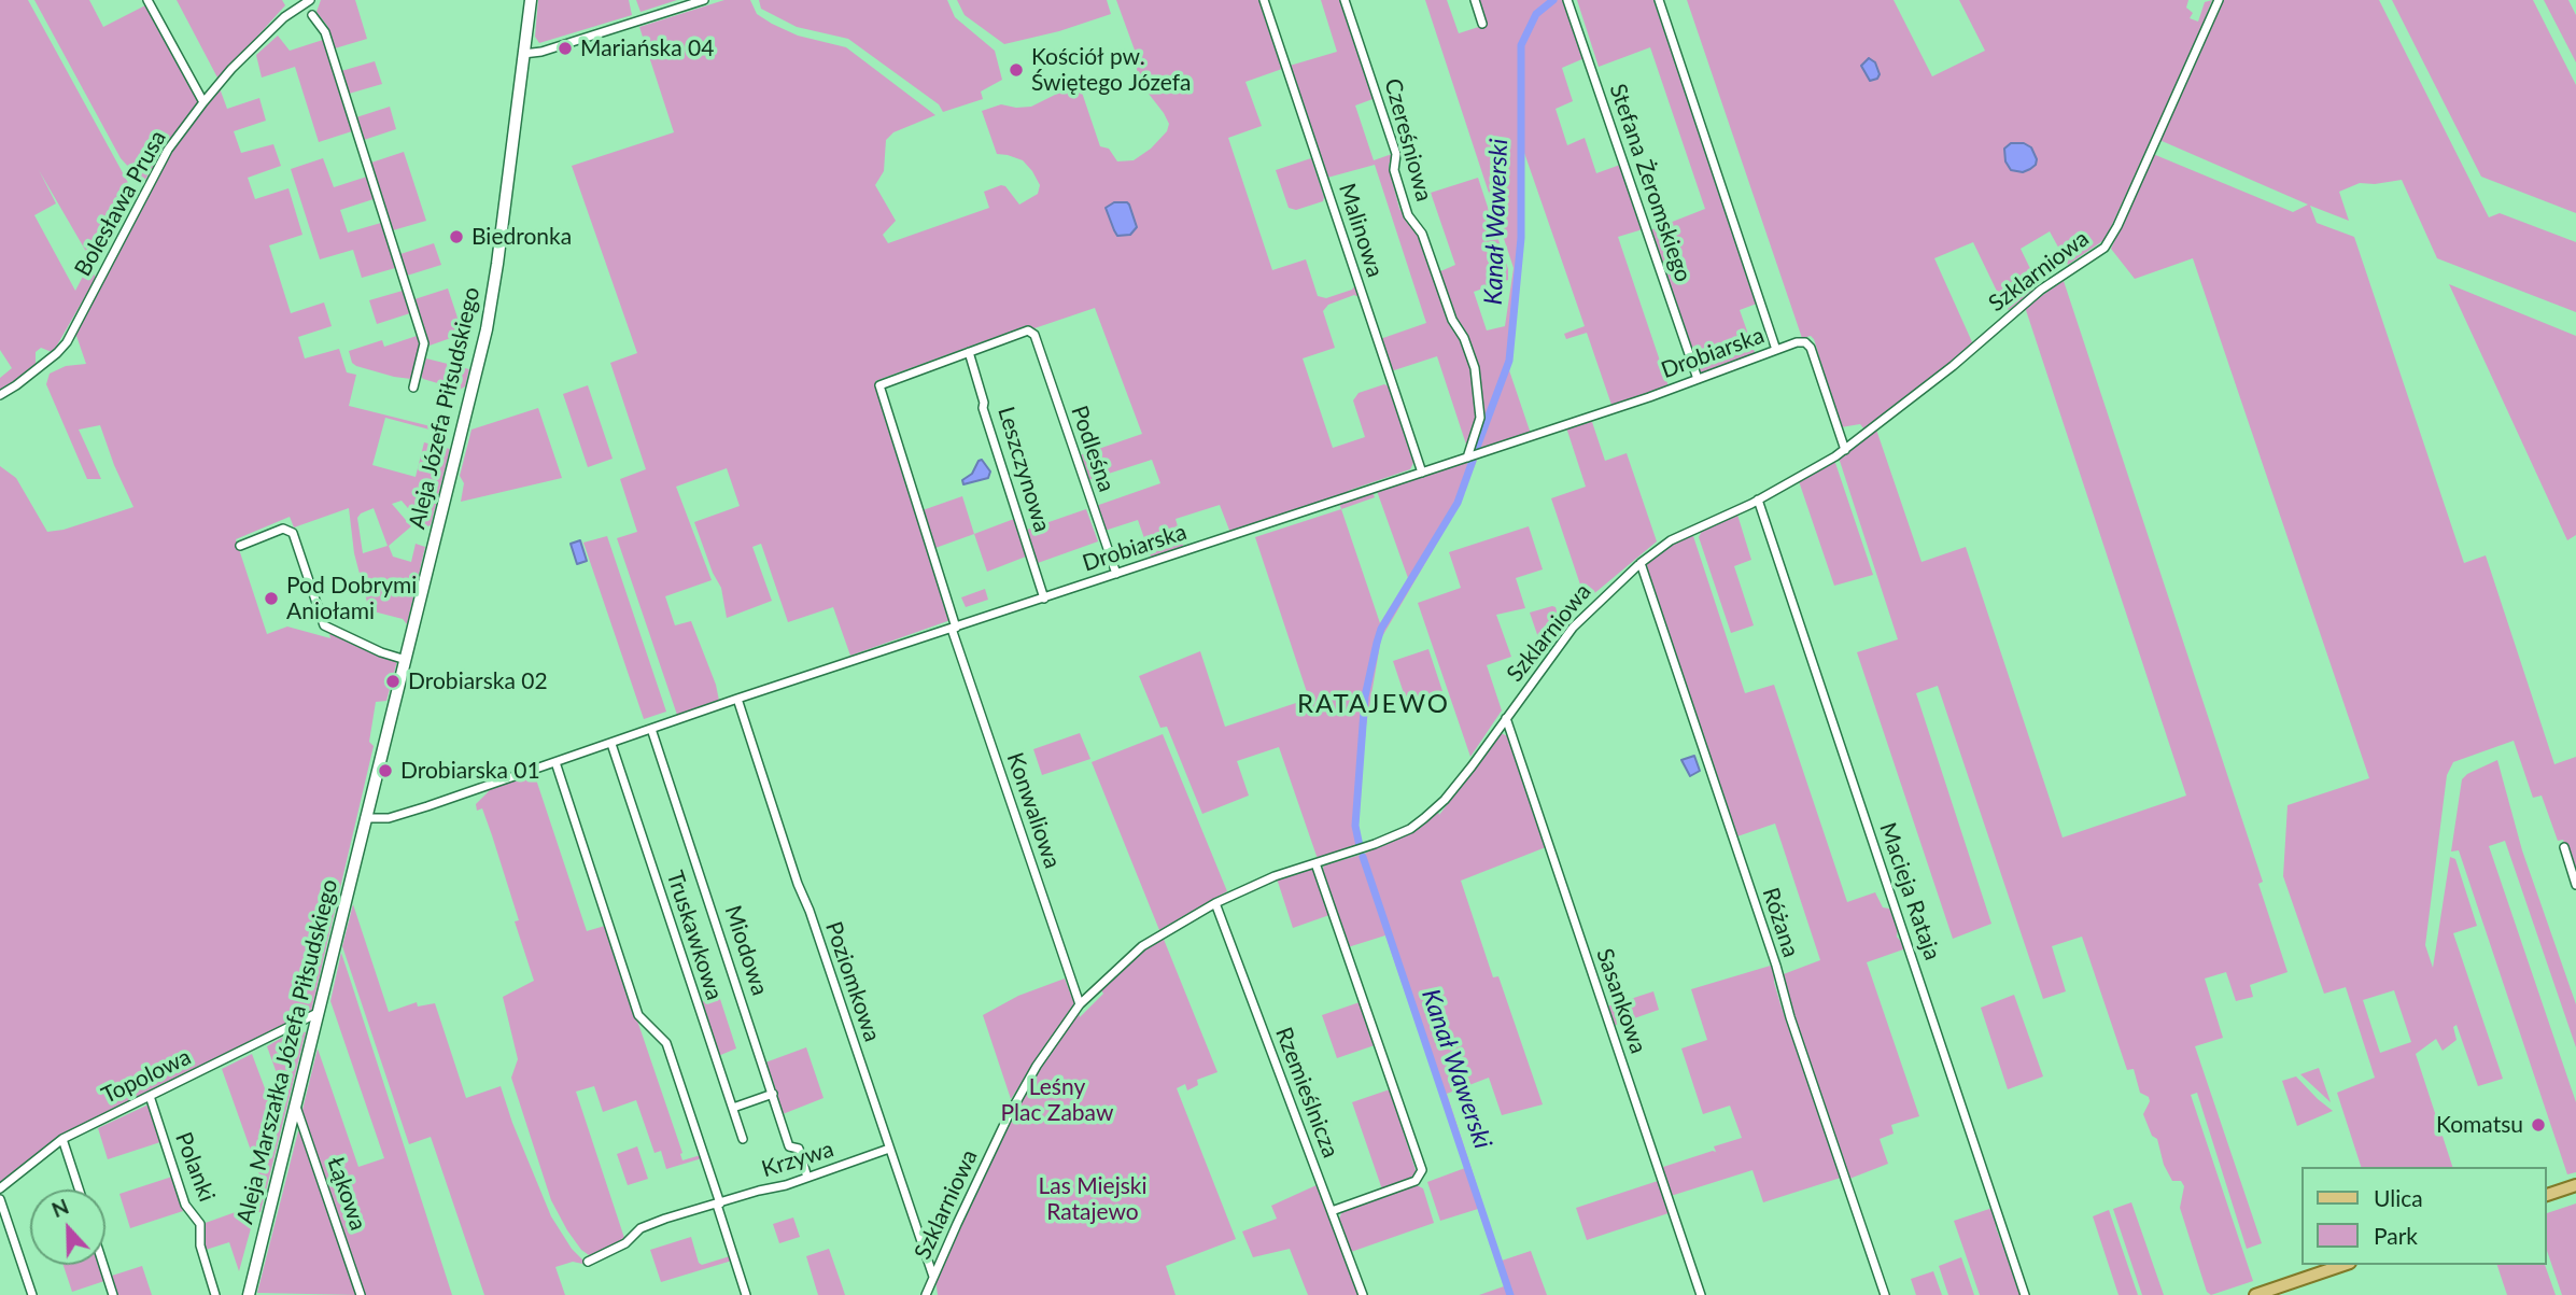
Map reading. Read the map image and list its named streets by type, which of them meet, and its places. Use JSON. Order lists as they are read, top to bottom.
{
  "streets": {
    "main road": ["Aleja Józefa Piłsudskiego", "Aleja Marszałka Józefa Piłsudskiego"],
    "street": [
      "Czereśniowa",
      "Stefana Żeromskiego",
      "Bolesława Prusa",
      "Malinowa",
      "Szklarniowa",
      "Drobiarska",
      "Podleśna",
      "Leszczynowa",
      "Konwaliowa",
      "Macieja Rataja",
      "Różana",
      "Truskawkowa",
      "Miodowa",
      "Poziomkowa",
      "Sasankowa",
      "Topolowa",
      "Rzemieślnicza",
      "Krzywa",
      "Polanki",
      "Łąkowa"
    ]
  },
  "crossings": [
    ["Czereśniowa", "Drobiarska"],
    ["Stefana Żeromskiego", "Drobiarska"],
    ["Malinowa", "Drobiarska"],
    ["Szklarniowa", "Drobiarska"],
    ["Szklarniowa", "Konwaliowa"],
    ["Szklarniowa", "Macieja Rataja"],
    ["Szklarniowa", "Różana"],
    ["Szklarniowa", "Poziomkowa"],
    ["Szklarniowa", "Sasankowa"],
    ["Szklarniowa", "Rzemieślnicza"],
    ["Drobiarska", "Aleja Józefa Piłsudskiego"],
    ["Drobiarska", "Podleśna"],
    ["Drobiarska", "Leszczynowa"],
    ["Drobiarska", "Konwaliowa"],
    ["Drobiarska", "Truskawkowa"],
    ["Drobiarska", "Miodowa"],
    ["Drobiarska", "Poziomkowa"],
    ["Drobiarska", "Aleja Marszałka Józefa Piłsudskiego"],
    ["Aleja Józefa Piłsudskiego", "Aleja Marszałka Józefa Piłsudskiego"],
    ["Podleśna", "Leszczynowa"],
    ["Podleśna", "Konwaliowa"],
    ["Leszczynowa", "Konwaliowa"],
    ["Miodowa", "Krzywa"],
    ["Poziomkowa", "Krzywa"],
    ["Aleja Marszałka Józefa Piłsudskiego", "Topolowa"],
    ["Aleja Marszałka Józefa Piłsudskiego", "Łąkowa"],
    ["Topolowa", "Polanki"]
  ],
  "districts": ["RATAJEWO"],
  "water": ["Kanał Wawerski"],
  "parks": ["Leśny Plac Zabaw", "Las Miejski Ratajewo"],
  "places": [
    "Mariańska 04",
    "Kościół pw. Świętego Józefa",
    "Biedronka",
    "Pod Dobrymi Aniołami",
    "Drobiarska 02",
    "Drobiarska 01",
    "Komatsu"
  ],
  "legend": ["Ulica", "Park"],
  "north": "top"
}
